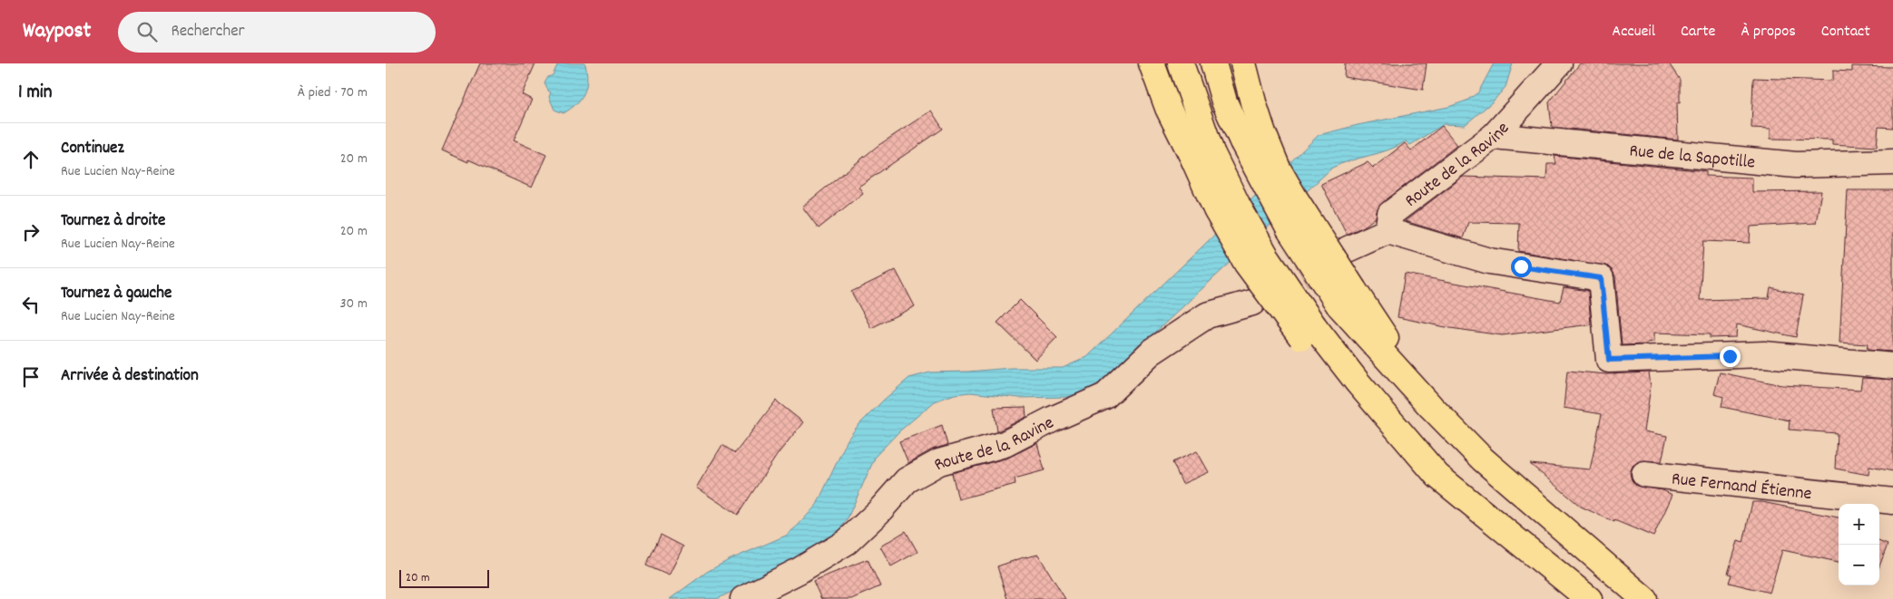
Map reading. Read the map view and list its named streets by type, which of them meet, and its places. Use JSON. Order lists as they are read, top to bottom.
{
  "streets": {
    "street": ["Rue de la Sapotille", "Route de la Ravine", "Rue Fernand Étienne"]
  },
  "crossings": [
    ["Rue de la Sapotille", "Route de la Ravine"]
  ],
  "scale_bar": "20 m",
  "page": {
    "header": "Waypost",
    "search": "Rechercher",
    "nav": [
      "Accueil",
      "Carte",
      "À propos",
      "Contact"
    ],
    "heading": ["1 min", "À pied · 70 m"],
    "list": [
      ["Continuez", "Rue Lucien Nay-Reine", "20 m"],
      ["Tournez à droite", "Rue Lucien Nay-Reine", "20 m"],
      ["Tournez à gauche", "Rue Lucien Nay-Reine", "30 m"],
      "Arrivée à destination"
    ],
    "map_buttons": ["+", "−"],
    "scale": "20 m"
  }
}
